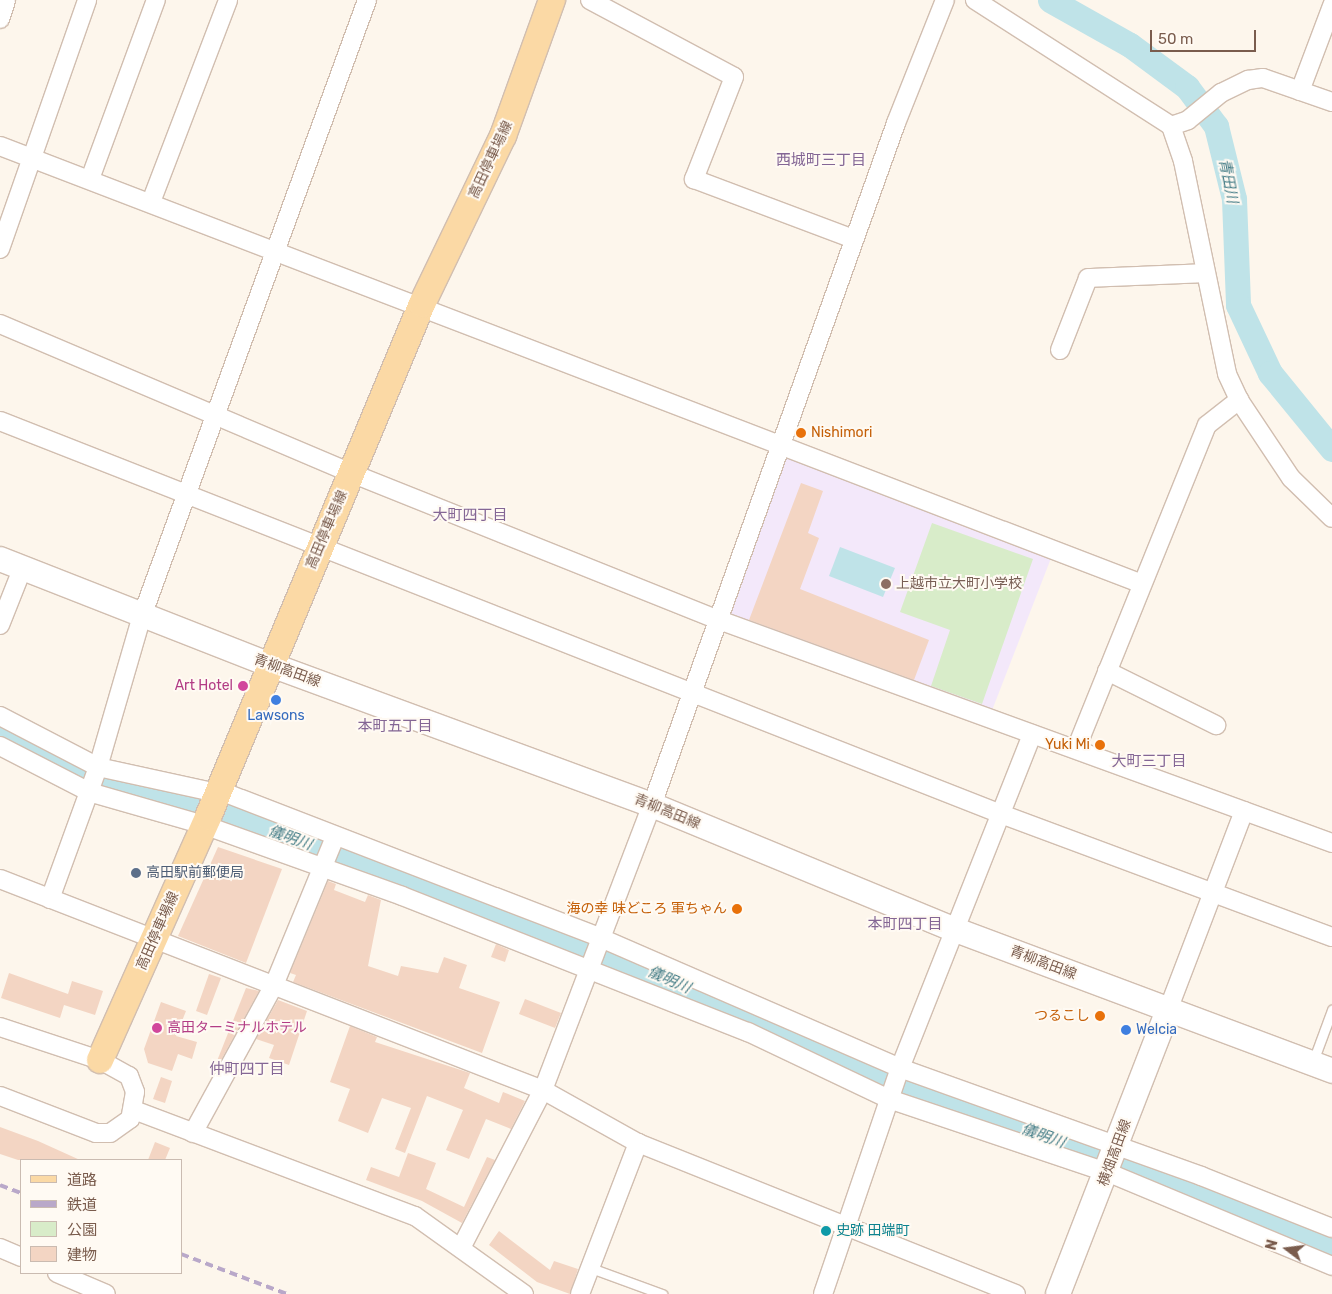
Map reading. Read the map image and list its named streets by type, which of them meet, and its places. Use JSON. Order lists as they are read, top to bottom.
{
  "streets": {
    "main road": ["高田停車場線", "青柳高田線", "横畑高田線"]
  },
  "crossings": [
    ["高田停車場線", "青柳高田線"],
    ["青柳高田線", "横畑高田線"]
  ],
  "districts": [
    "西城町三丁目",
    "大町四丁目",
    "本町五丁目",
    "大町三丁目",
    "本町四丁目",
    "仲町四丁目"
  ],
  "water": ["青田川", "儀明川"],
  "places": [
    "Nishimori",
    "上越市立大町小学校",
    "Art Hotel",
    "Lawsons",
    "Yuki Mi",
    "高田駅前郵便局",
    "海の幸 味どころ 軍ちゃん",
    "つるこし",
    "高田ターミナルホテル",
    "Welcia",
    "史跡 田端町"
  ],
  "legend": [
    "道路",
    "鉄道",
    "公園",
    "建物"
  ],
  "scale_bar": "50 m",
  "north": "left"
}
